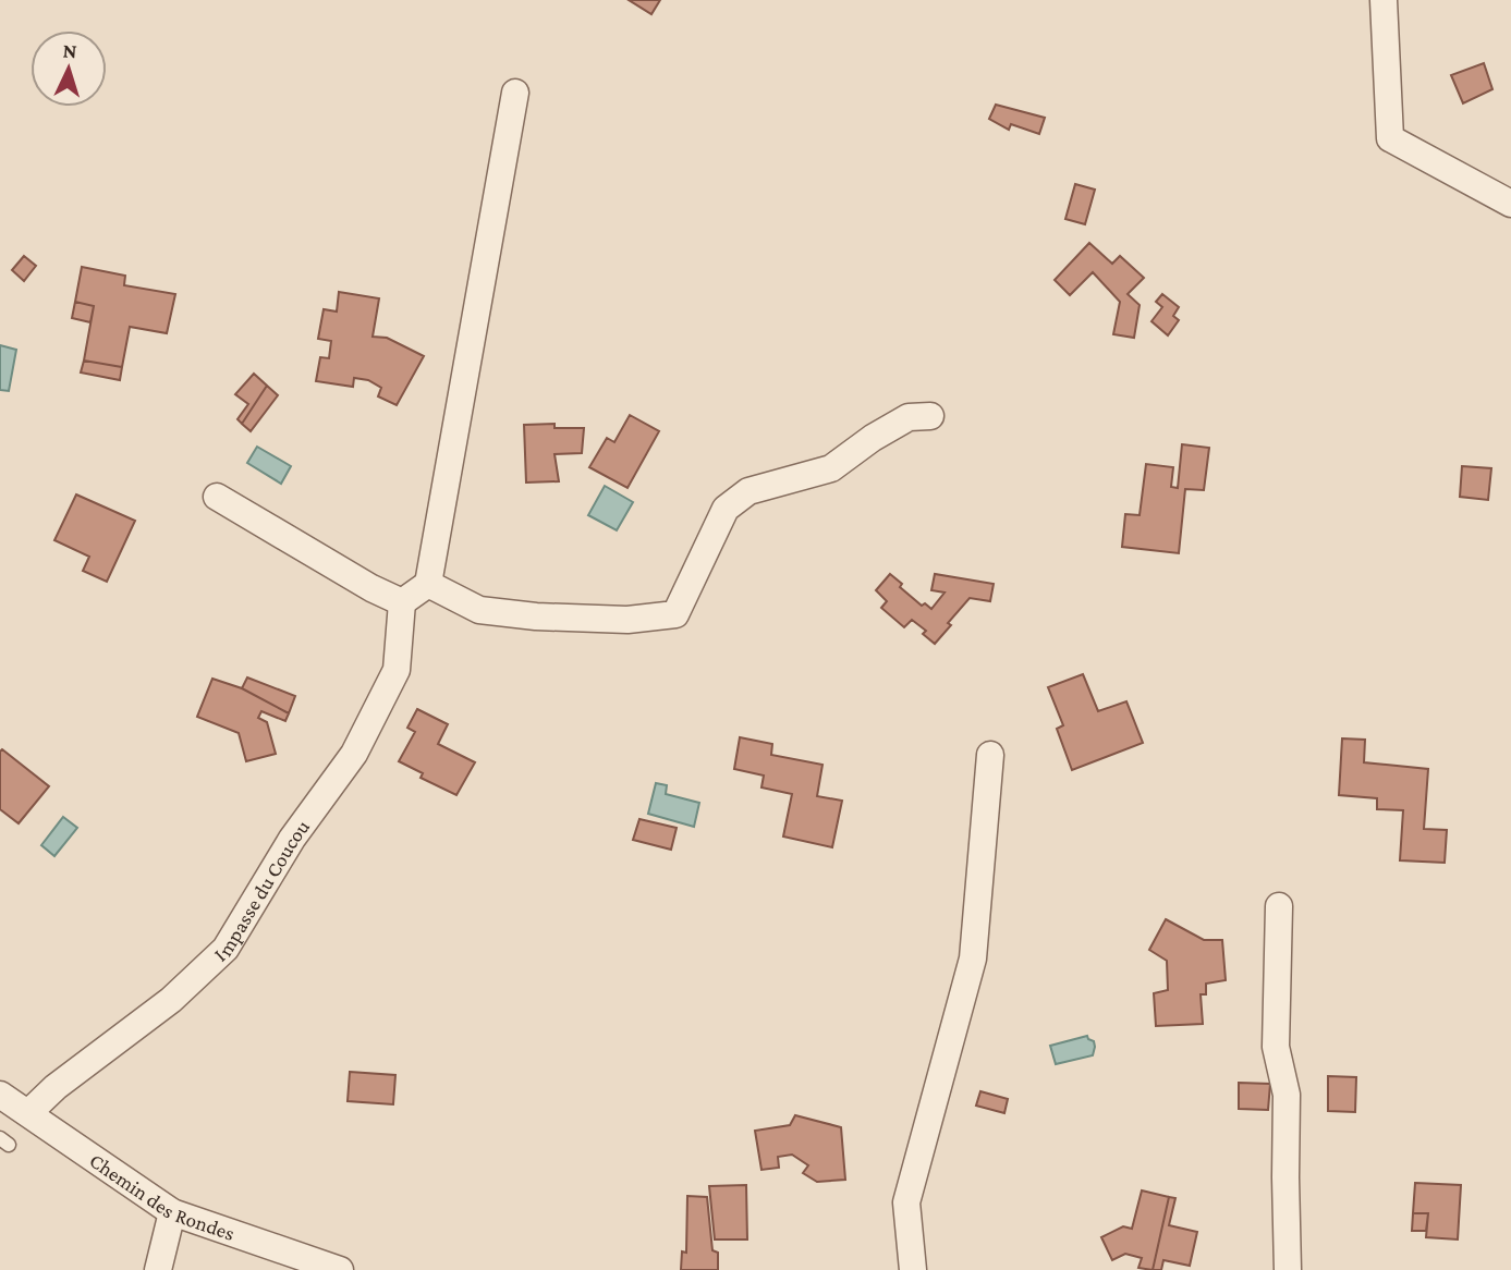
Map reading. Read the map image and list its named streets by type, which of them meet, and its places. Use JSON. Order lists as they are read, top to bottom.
{
  "streets": {
    "street": ["Impasse du Coucou", "Chemin des Rondes"]
  },
  "crossings": [
    ["Impasse du Coucou", "Chemin des Rondes"]
  ],
  "north": "top"
}
